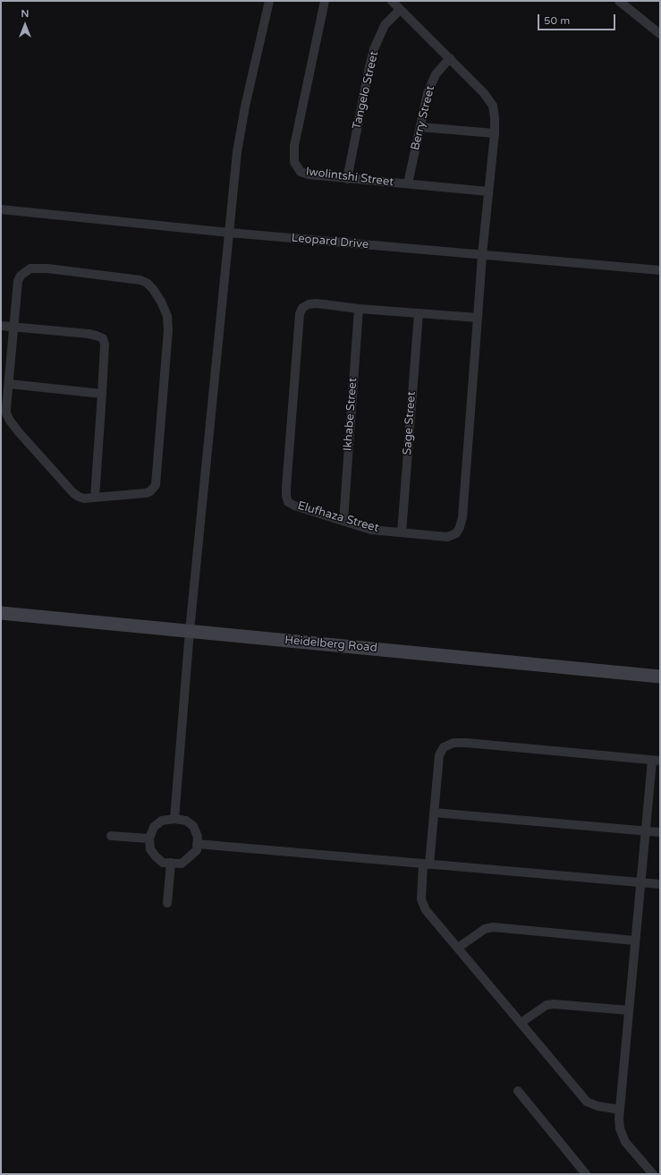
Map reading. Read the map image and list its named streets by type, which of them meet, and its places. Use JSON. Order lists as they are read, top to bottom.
{
  "streets": {
    "main road": ["Heidelberg Road"],
    "street": [
      "Tangelo Street",
      "Berry Street",
      "Iwolintshi Street",
      "Leopard Drive",
      "Ikhabe Street",
      "Sage Street",
      "Elufhaza Street"
    ]
  },
  "crossings": [
    ["Tangelo Street", "Iwolintshi Street"],
    ["Berry Street", "Iwolintshi Street"],
    ["Leopard Drive", "Elufhaza Street"],
    ["Ikhabe Street", "Elufhaza Street"],
    ["Sage Street", "Elufhaza Street"]
  ],
  "scale_bar": "50 m",
  "north": "top"
}
